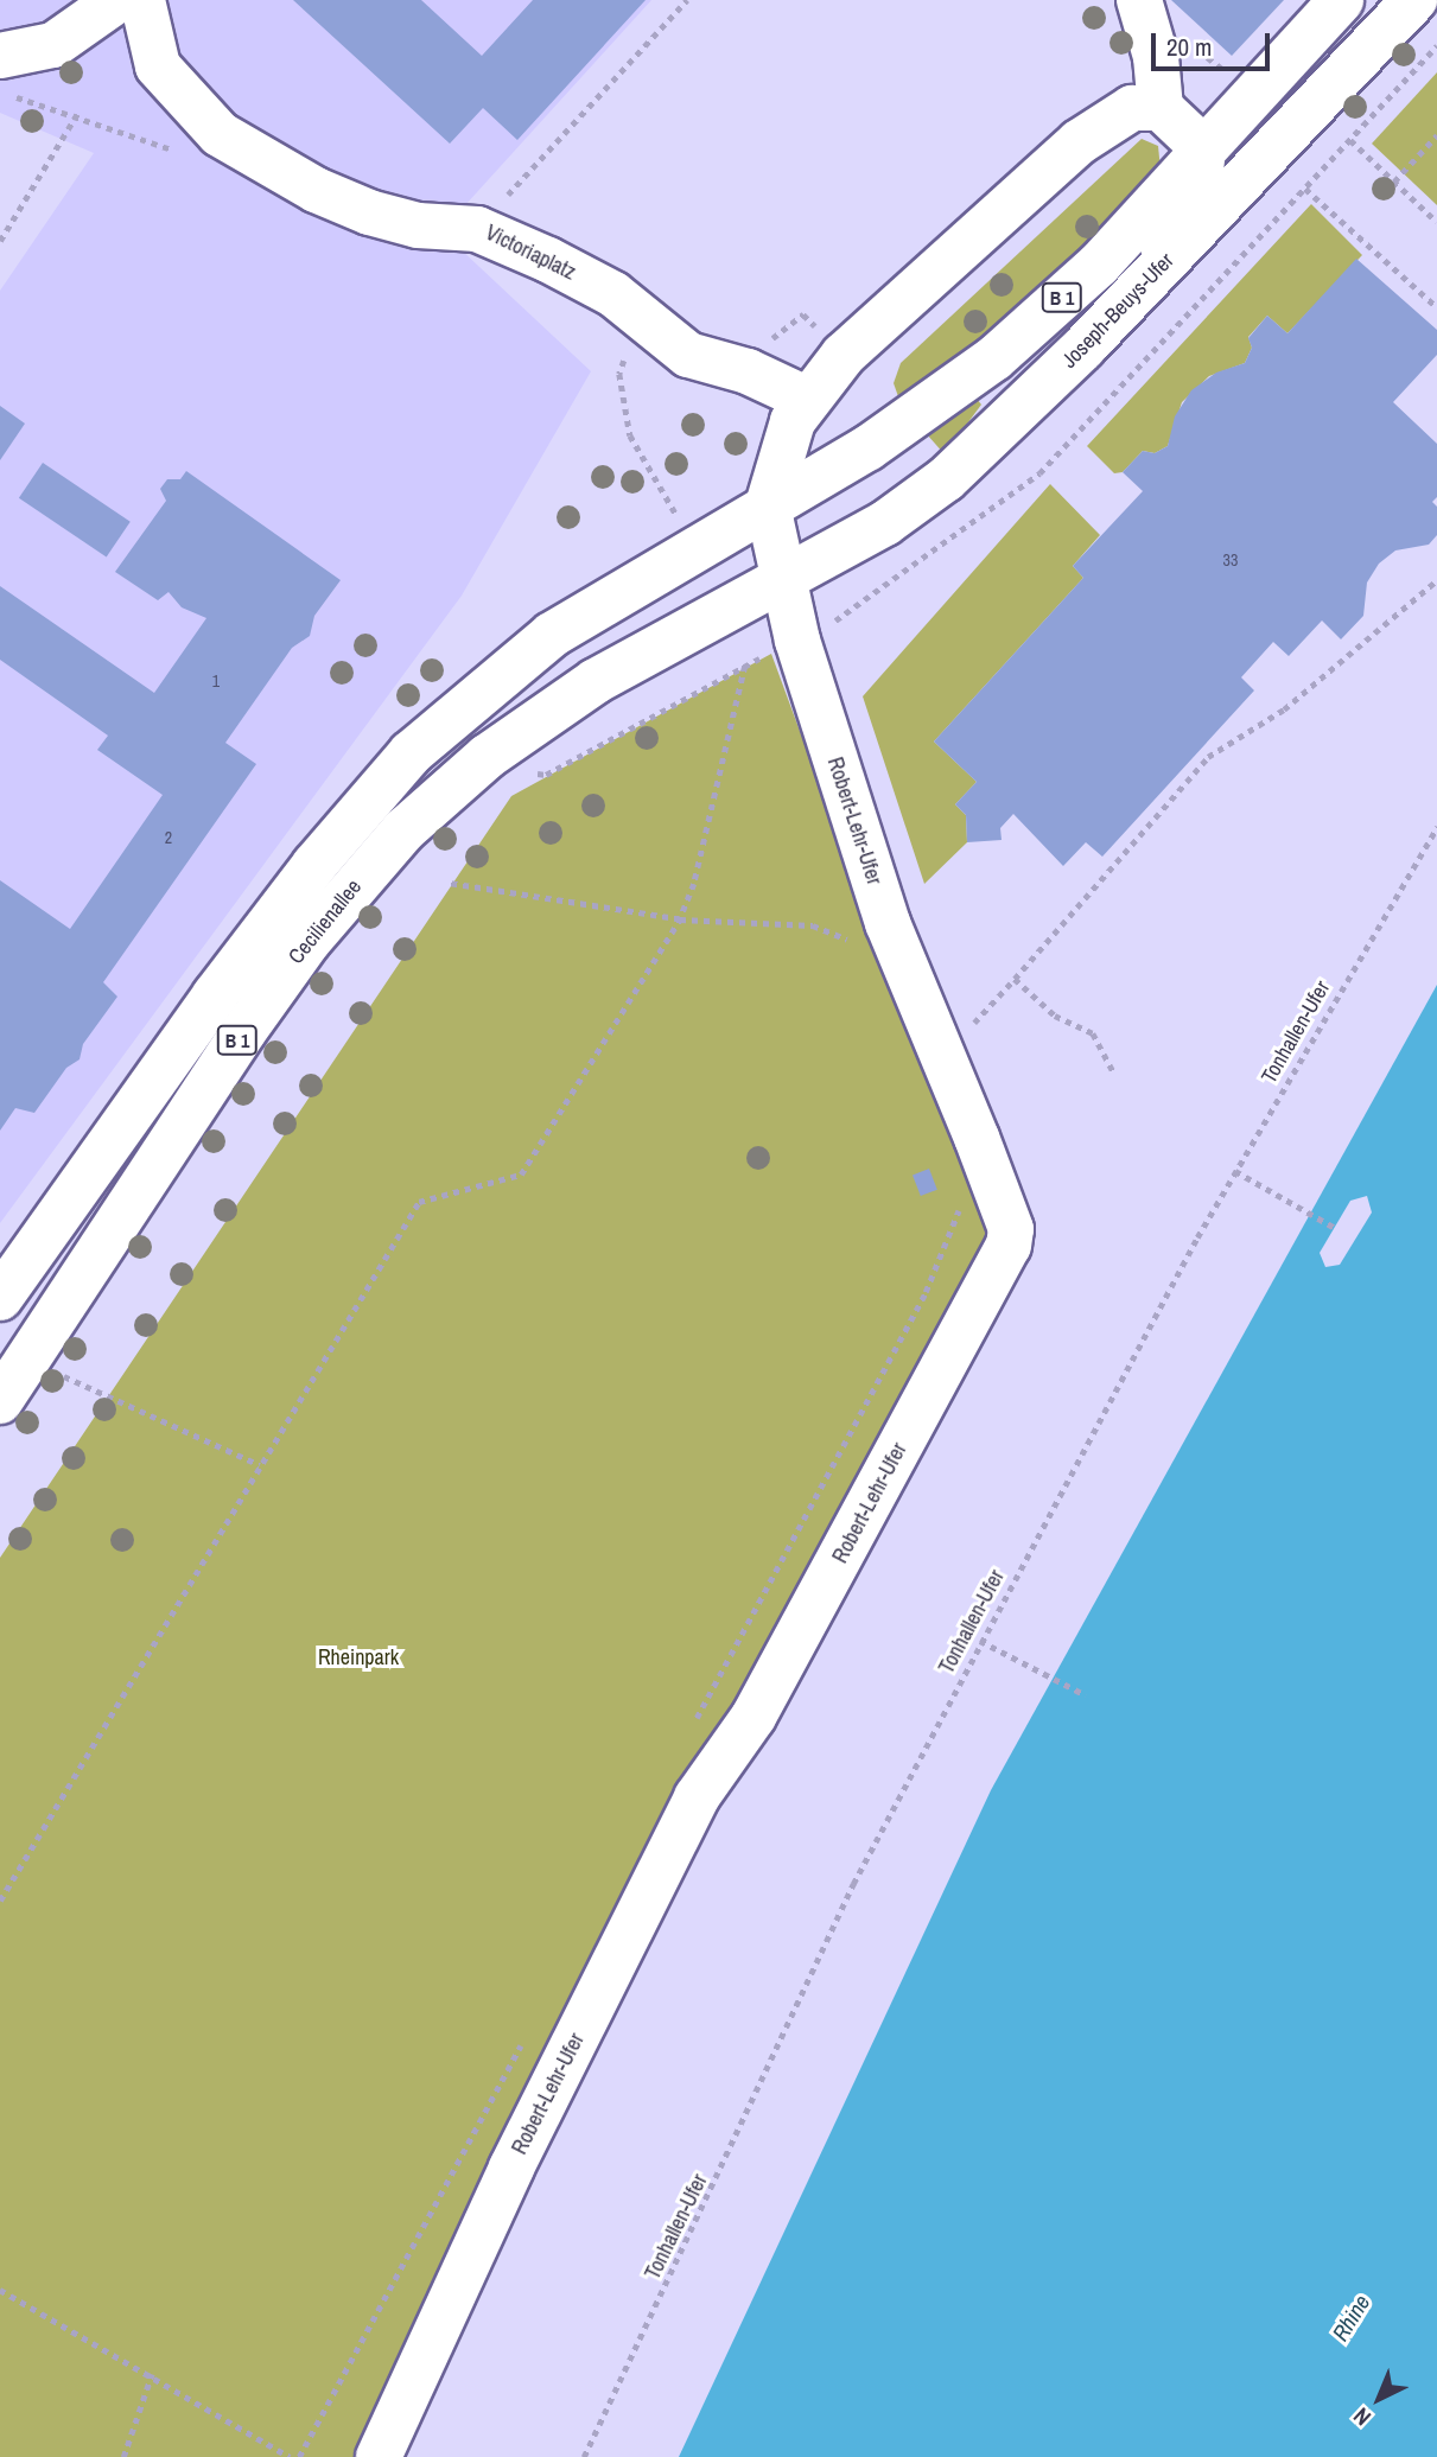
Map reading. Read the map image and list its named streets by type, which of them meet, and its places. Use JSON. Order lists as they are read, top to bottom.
{
  "streets": {
    "main road": [
      "Victoriaplatz",
      "B 1",
      "Joseph-Beuys-Ufer",
      "Robert-Lehr-Ufer",
      "Cecilienallee"
    ],
    "path": ["Tonhallen-Ufer"]
  },
  "crossings": [
    ["B 1", "Robert-Lehr-Ufer"],
    ["B 1", "Cecilienallee"],
    ["Joseph-Beuys-Ufer", "Robert-Lehr-Ufer"],
    ["Joseph-Beuys-Ufer", "Cecilienallee"],
    ["Robert-Lehr-Ufer", "Cecilienallee"]
  ],
  "water": ["Rhine"],
  "parks": ["Rheinpark"],
  "house_numbers": ["33", "1", "2"],
  "scale_bar": "20 m",
  "north": "bottom left"
}
